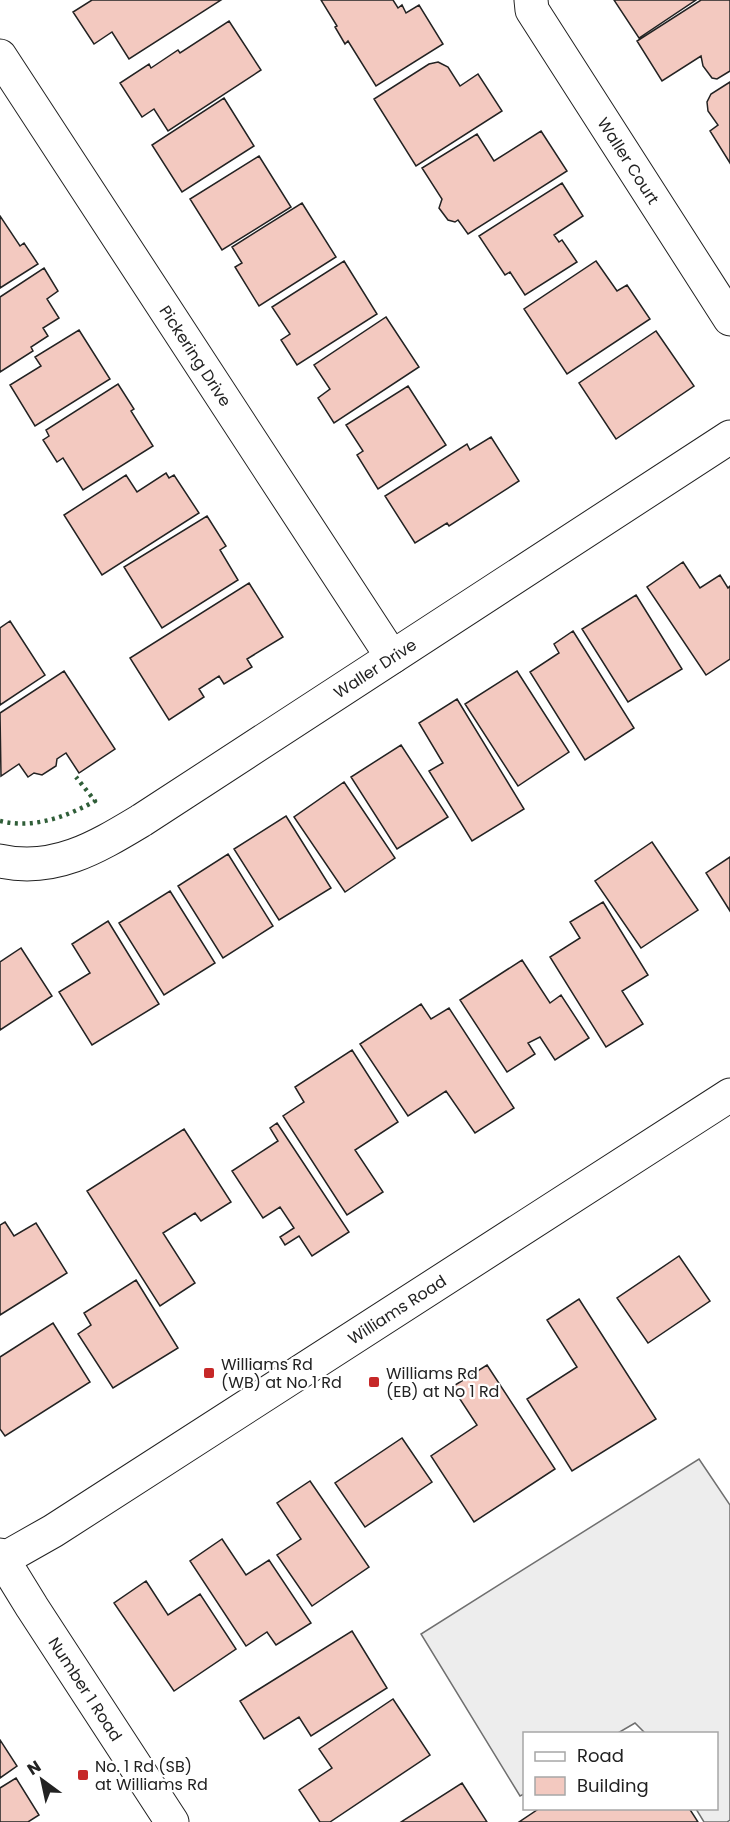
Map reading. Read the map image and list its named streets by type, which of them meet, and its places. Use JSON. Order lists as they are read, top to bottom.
{
  "streets": {
    "street": [
      "Waller Court",
      "Pickering Drive",
      "Waller Drive",
      "Williams Road",
      "Number 1 Road"
    ]
  },
  "crossings": [
    ["Pickering Drive", "Waller Drive"],
    ["Williams Road", "Number 1 Road"]
  ],
  "places": {
    "transit": ["Williams Rd (WB) at No 1 Rd", "Williams Rd (EB) at No 1 Rd", "No. 1 Rd (SB) at Williams Rd"]
  },
  "legend": ["Road", "Building"],
  "north": "top left"
}
